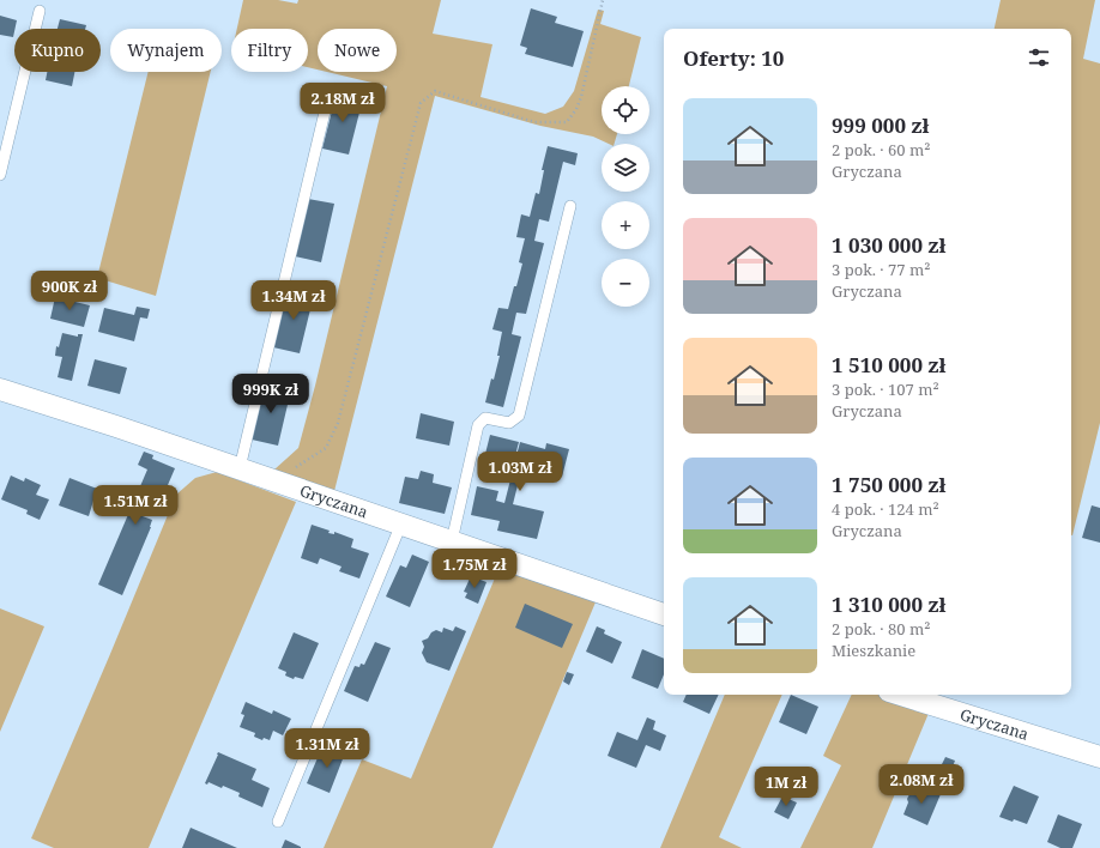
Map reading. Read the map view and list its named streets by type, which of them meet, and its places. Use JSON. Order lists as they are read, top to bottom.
{
  "streets": {
    "street": ["Gryczana"]
  },
  "page": {
    "chip": [
      "Kupno",
      "Wynajem",
      "Filtry",
      "Nowe"
    ],
    "heading": "Oferty: 10",
    "price": [
      "2.18M zł",
      "900K zł",
      "1.34M zł",
      "999K zł",
      "1.03M zł",
      "1.51M zł",
      "1.75M zł",
      "1.31M zł",
      "2.08M zł",
      "1M zł"
    ],
    "map_buttons": ["+", "−"],
    "list": [
      {
        "name": "999 000 zł",
        "note": "2 pok. · 60 m² · Gryczana"
      },
      {
        "name": "1 030 000 zł",
        "note": "3 pok. · 77 m² · Gryczana"
      },
      {
        "name": "1 510 000 zł",
        "note": "3 pok. · 107 m² · Gryczana"
      },
      {
        "name": "1 750 000 zł",
        "note": "4 pok. · 124 m² · Gryczana"
      },
      {
        "name": "1 310 000 zł",
        "note": "2 pok. · 80 m² · Mieszkanie"
      }
    ]
  }
}
